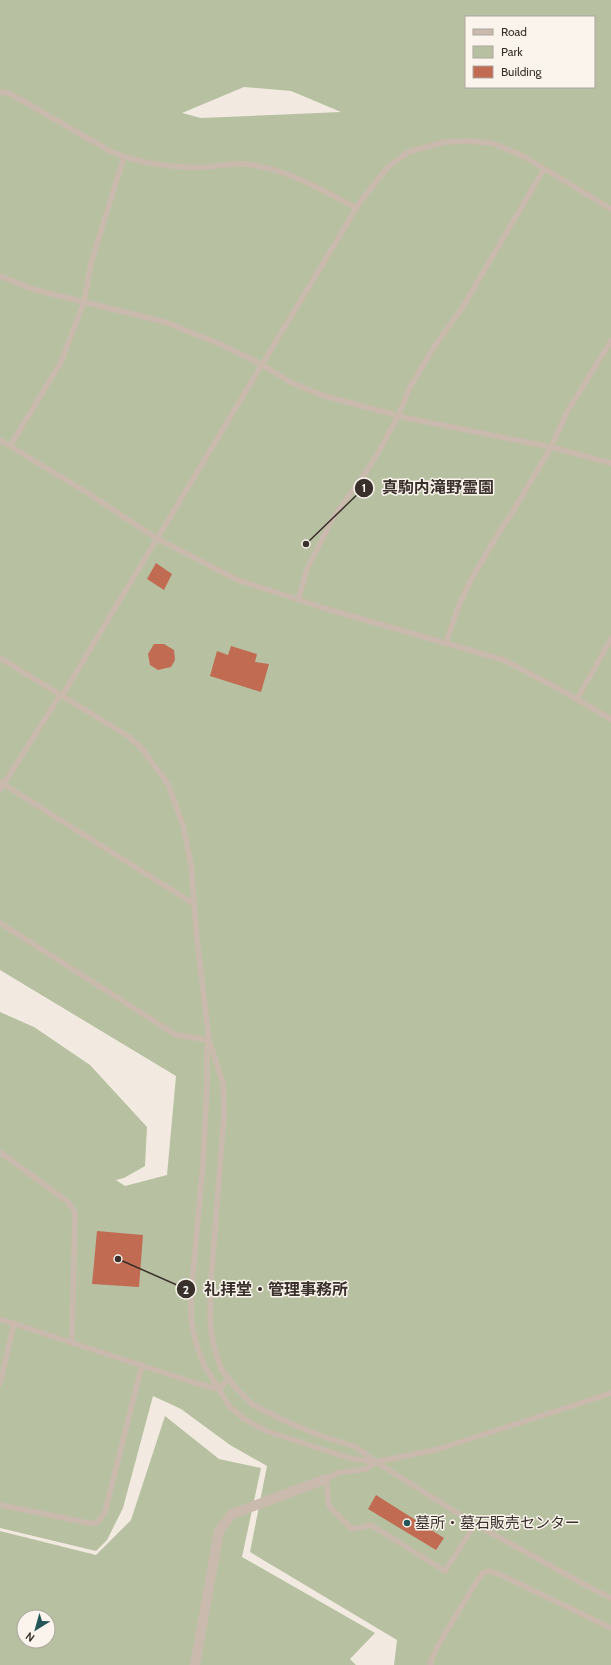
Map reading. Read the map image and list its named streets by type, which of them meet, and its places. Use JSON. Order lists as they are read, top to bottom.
{
  "places": ["真駒内滝野霊園", "礼拝堂・管理事務所", "墓所・墓石販売センター"],
  "legend": ["Road", "Park", "Building"],
  "north": "bottom left"
}
